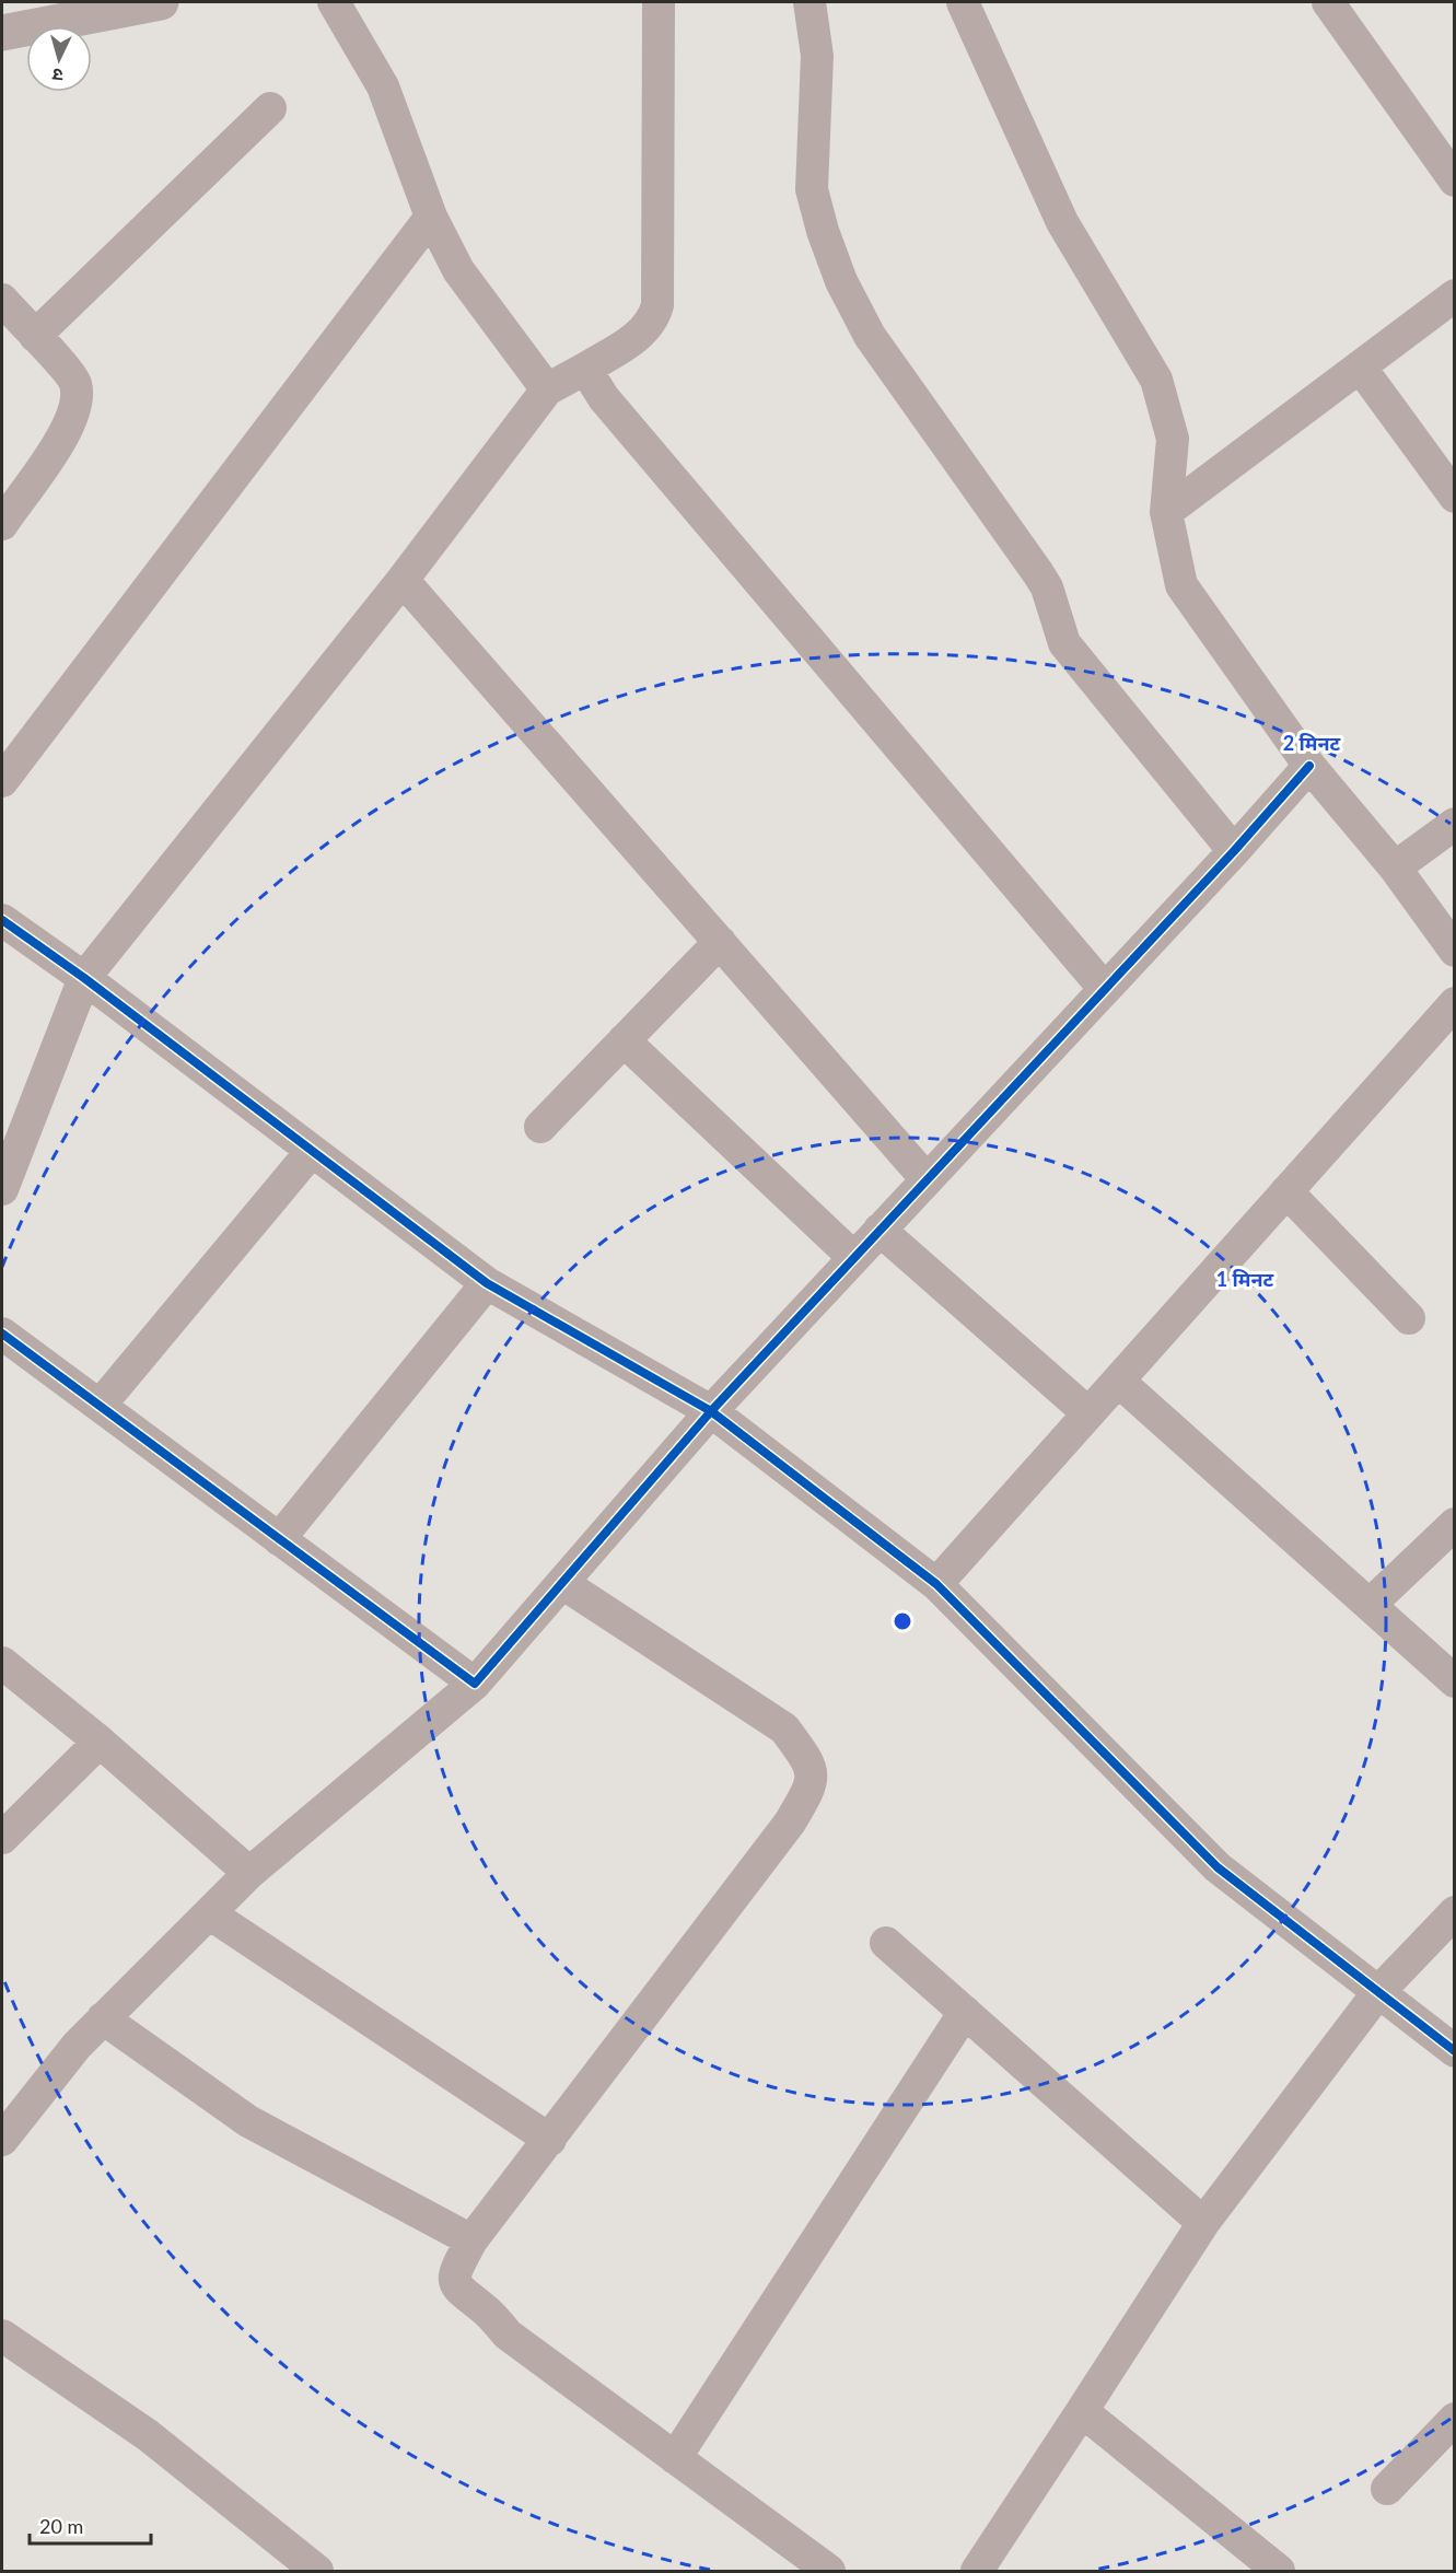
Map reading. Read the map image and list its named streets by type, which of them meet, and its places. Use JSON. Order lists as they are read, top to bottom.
{
  "scale_bar": "20 m",
  "north": "bottom",
  "rings": ["2 मिनट", "1 मिनट"]
}
